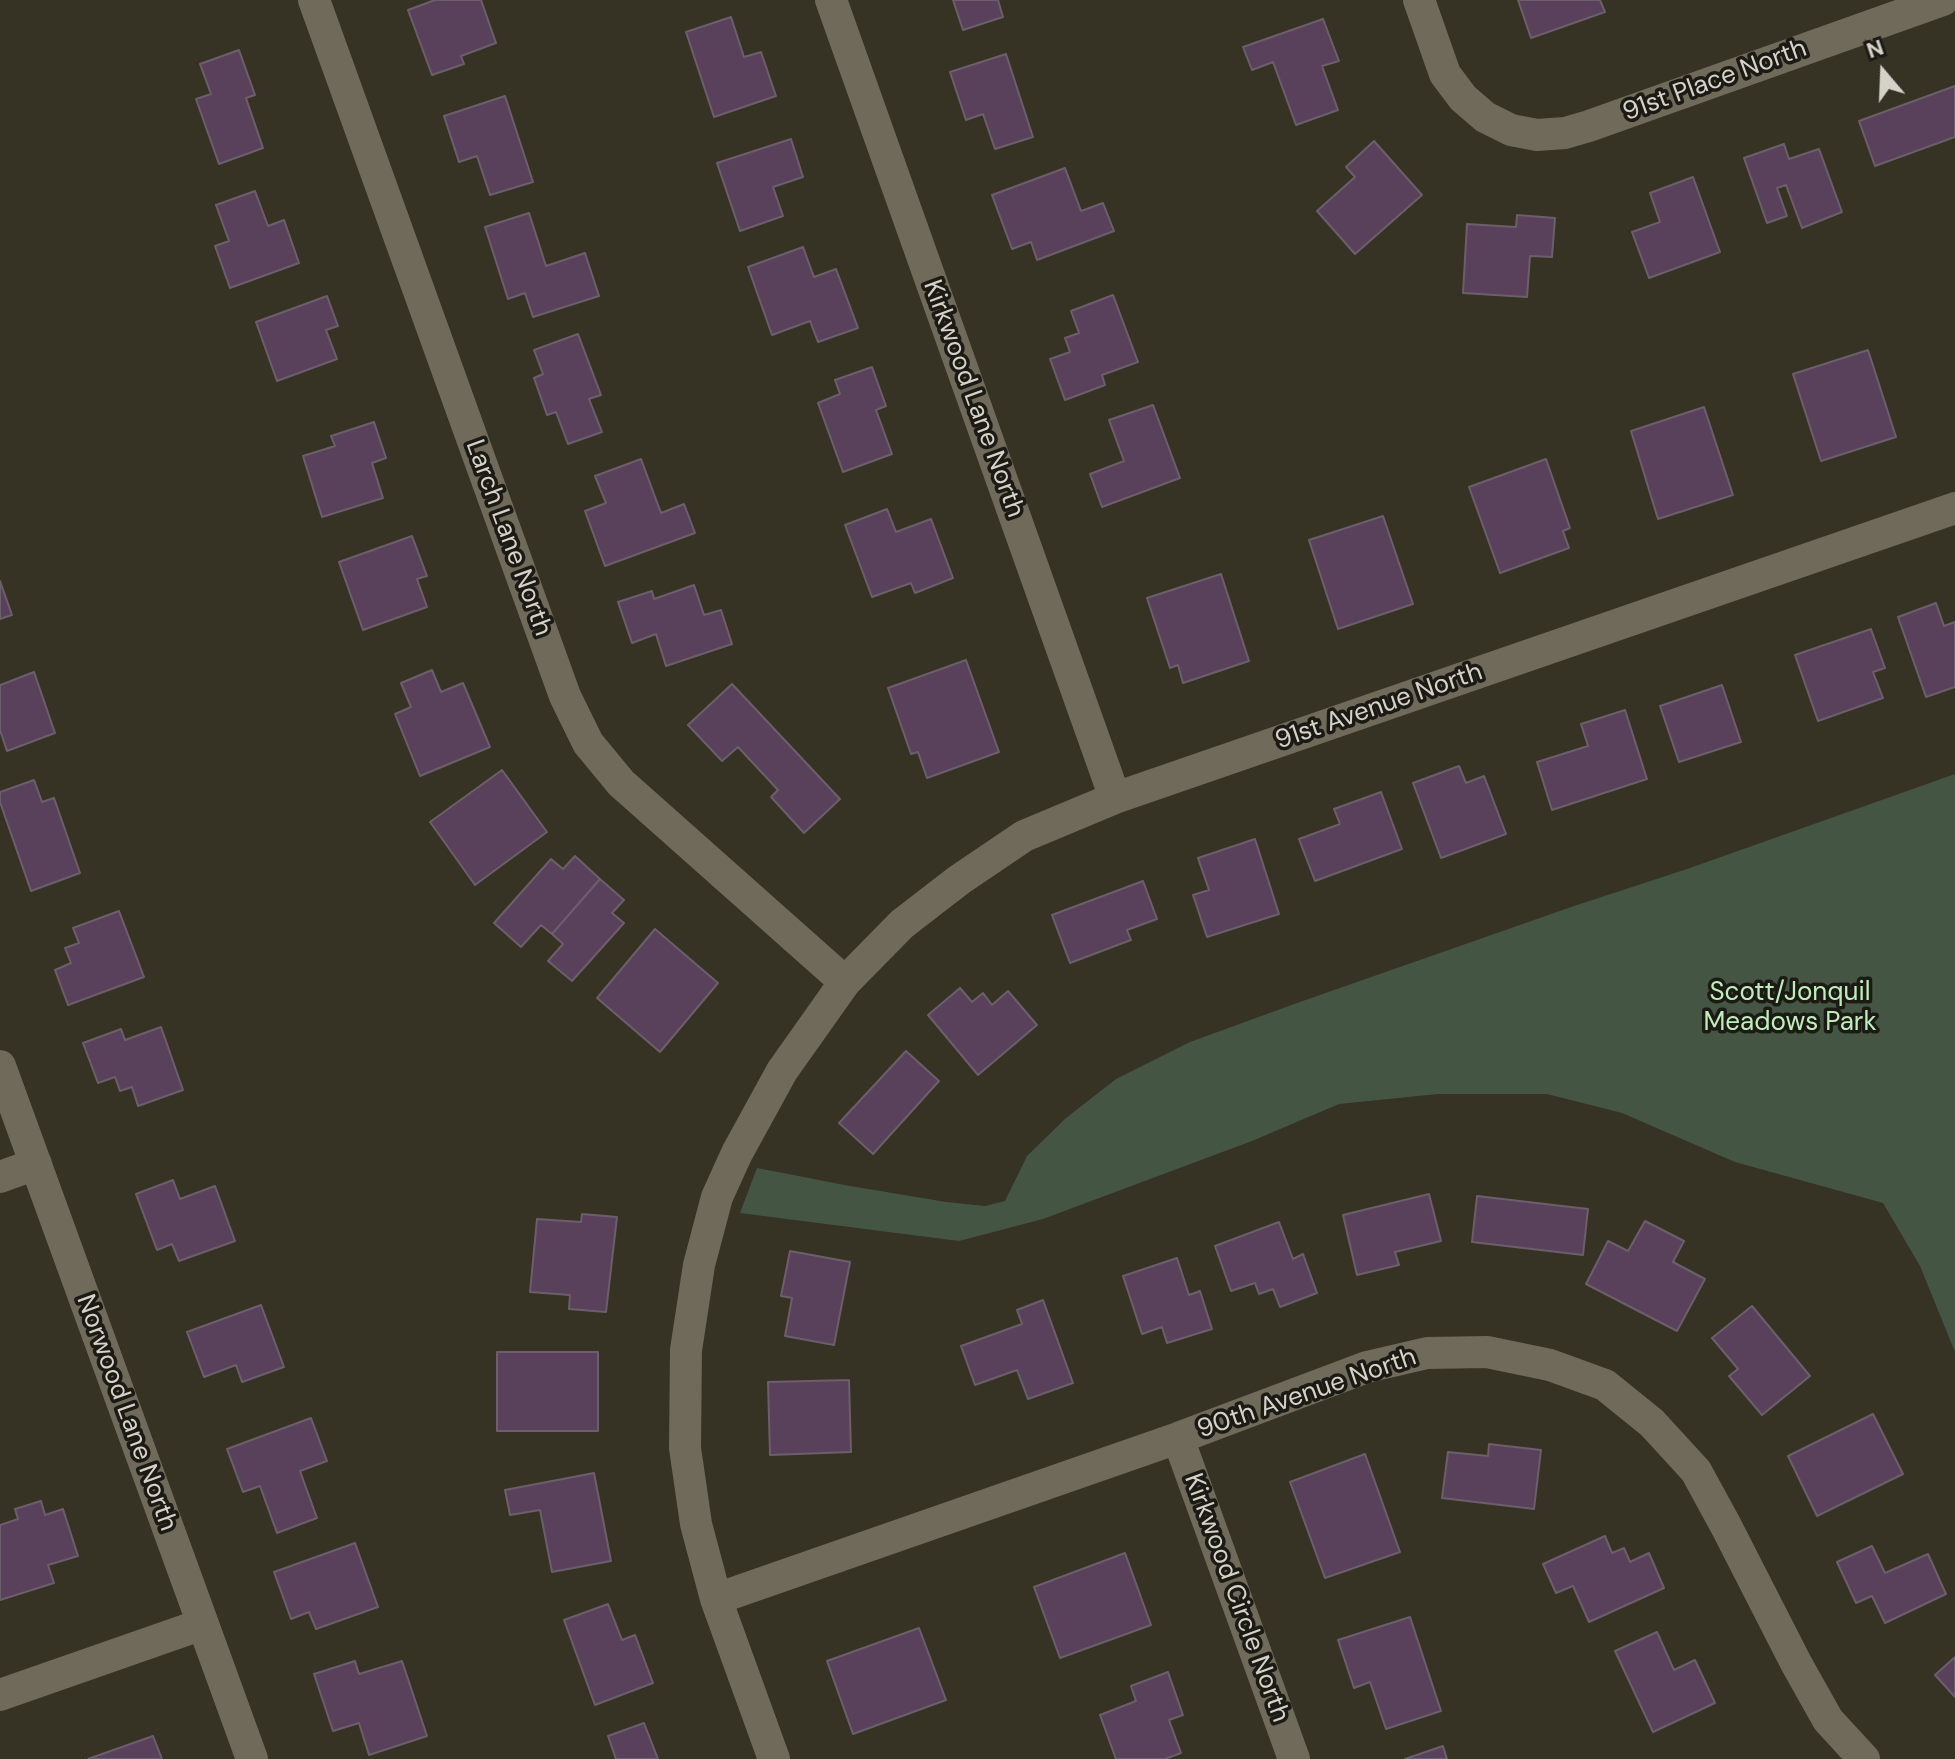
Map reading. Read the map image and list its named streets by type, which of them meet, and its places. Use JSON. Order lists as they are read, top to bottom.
{
  "streets": {
    "street": [
      "91st Place North",
      "Kirkwood Lane North",
      "Larch Lane North",
      "91st Avenue North",
      "90th Avenue North",
      "Norwood Lane North",
      "Kirkwood Circle North"
    ]
  },
  "crossings": [
    ["Kirkwood Lane North", "91st Avenue North"],
    ["Larch Lane North", "91st Avenue North"],
    ["91st Avenue North", "90th Avenue North"],
    ["90th Avenue North", "Kirkwood Circle North"]
  ],
  "parks": ["Scott/Jonquil Meadows Park"],
  "north": "top"
}
